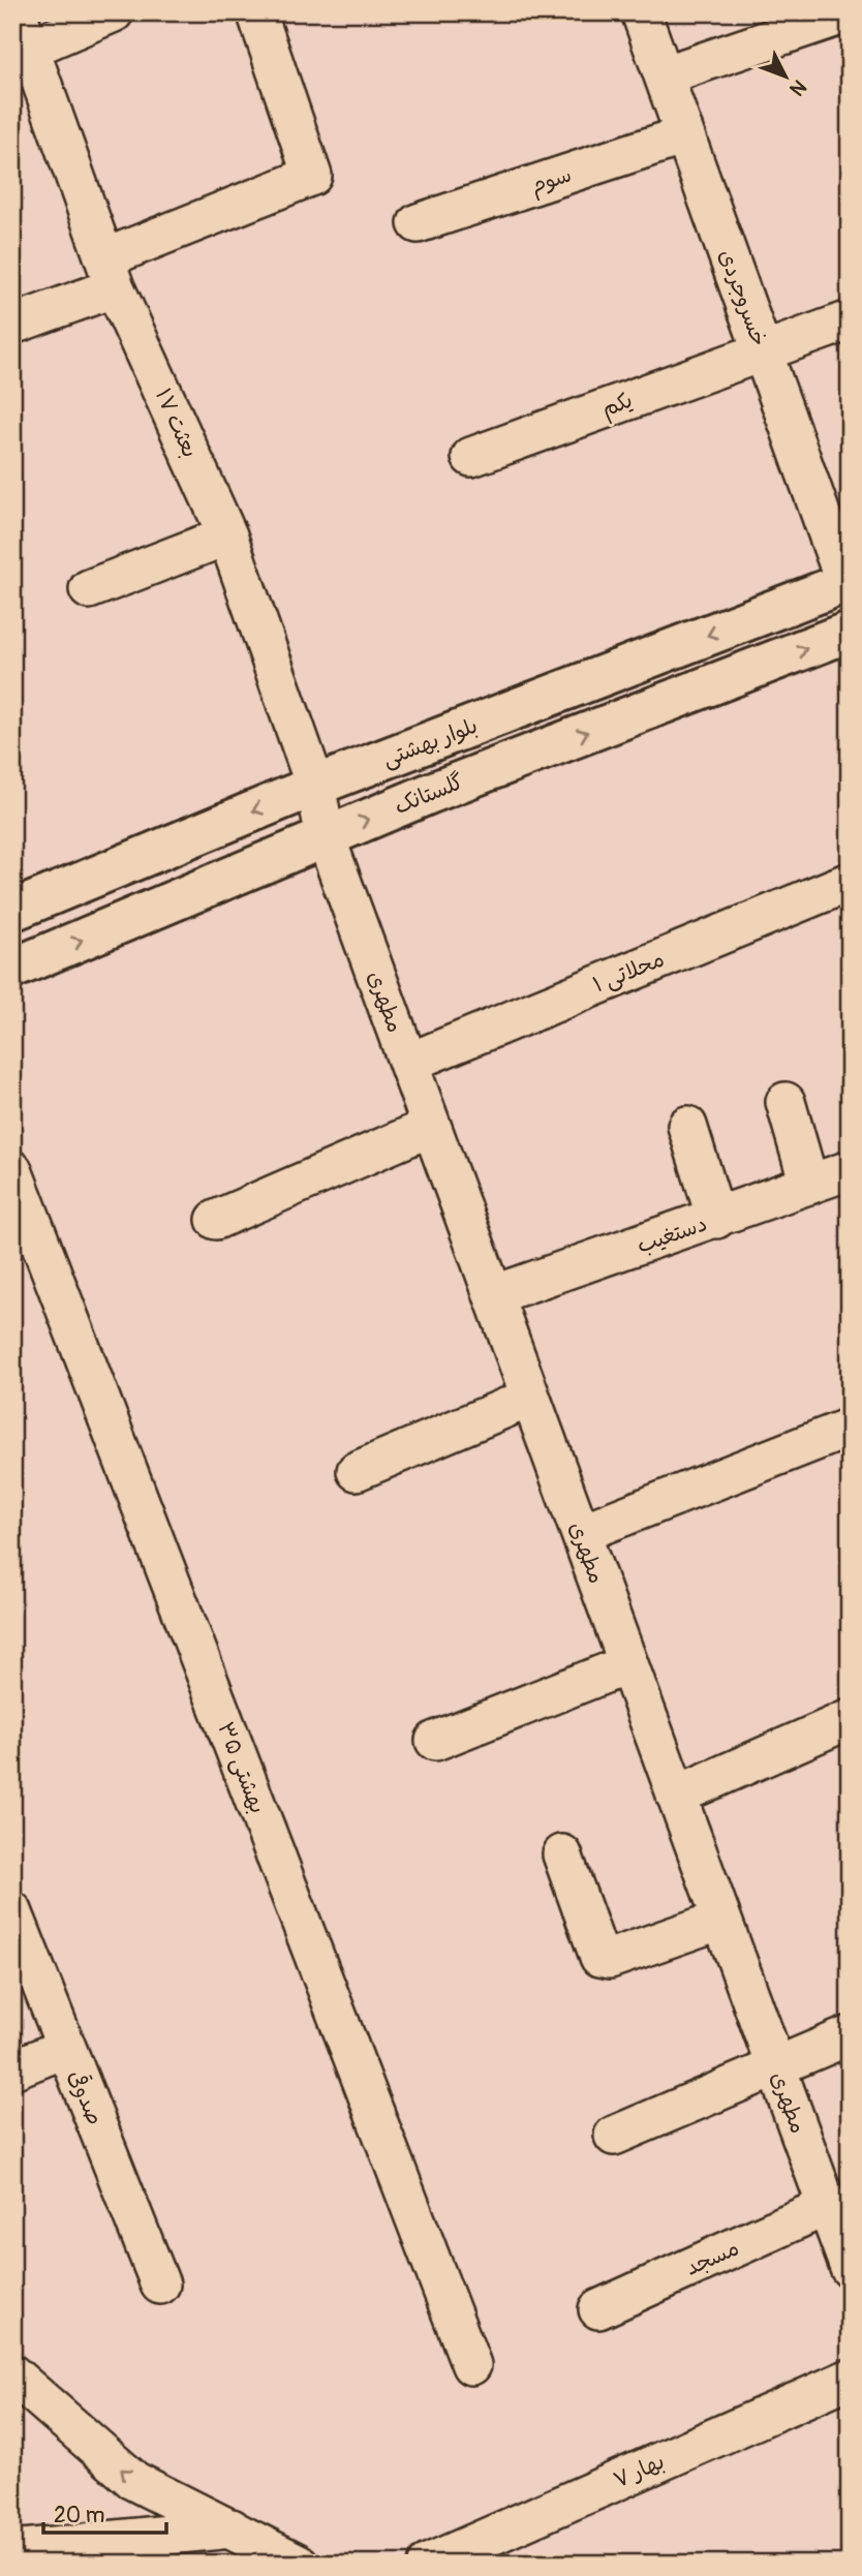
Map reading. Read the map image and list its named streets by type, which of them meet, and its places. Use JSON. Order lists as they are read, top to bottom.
{
  "streets": {
    "street": [
      "سوم",
      "خسروجردی",
      "یکم",
      "بعثت ۱۷",
      "بلوار بهشتی",
      "گلستانک",
      "محلاتی ۱",
      "مطهری",
      "دستغیب",
      "بهشتی ۳۵",
      "صدوقی",
      "مسجد",
      "بهار ۷"
    ]
  },
  "crossings": [
    ["سوم", "خسروجردی"],
    ["خسروجردی", "یکم"],
    ["خسروجردی", "بلوار بهشتی"],
    ["بعثت ۱۷", "بلوار بهشتی"],
    ["بعثت ۱۷", "گلستانک"],
    ["بعثت ۱۷", "مطهری"],
    ["گلستانک", "مطهری"],
    ["محلاتی ۱", "مطهری"],
    ["مطهری", "دستغیب"],
    ["مطهری", "مسجد"]
  ],
  "one_way": ["بلوار بهشتی"],
  "scale_bar": "20 m",
  "north": "bottom right"
}
